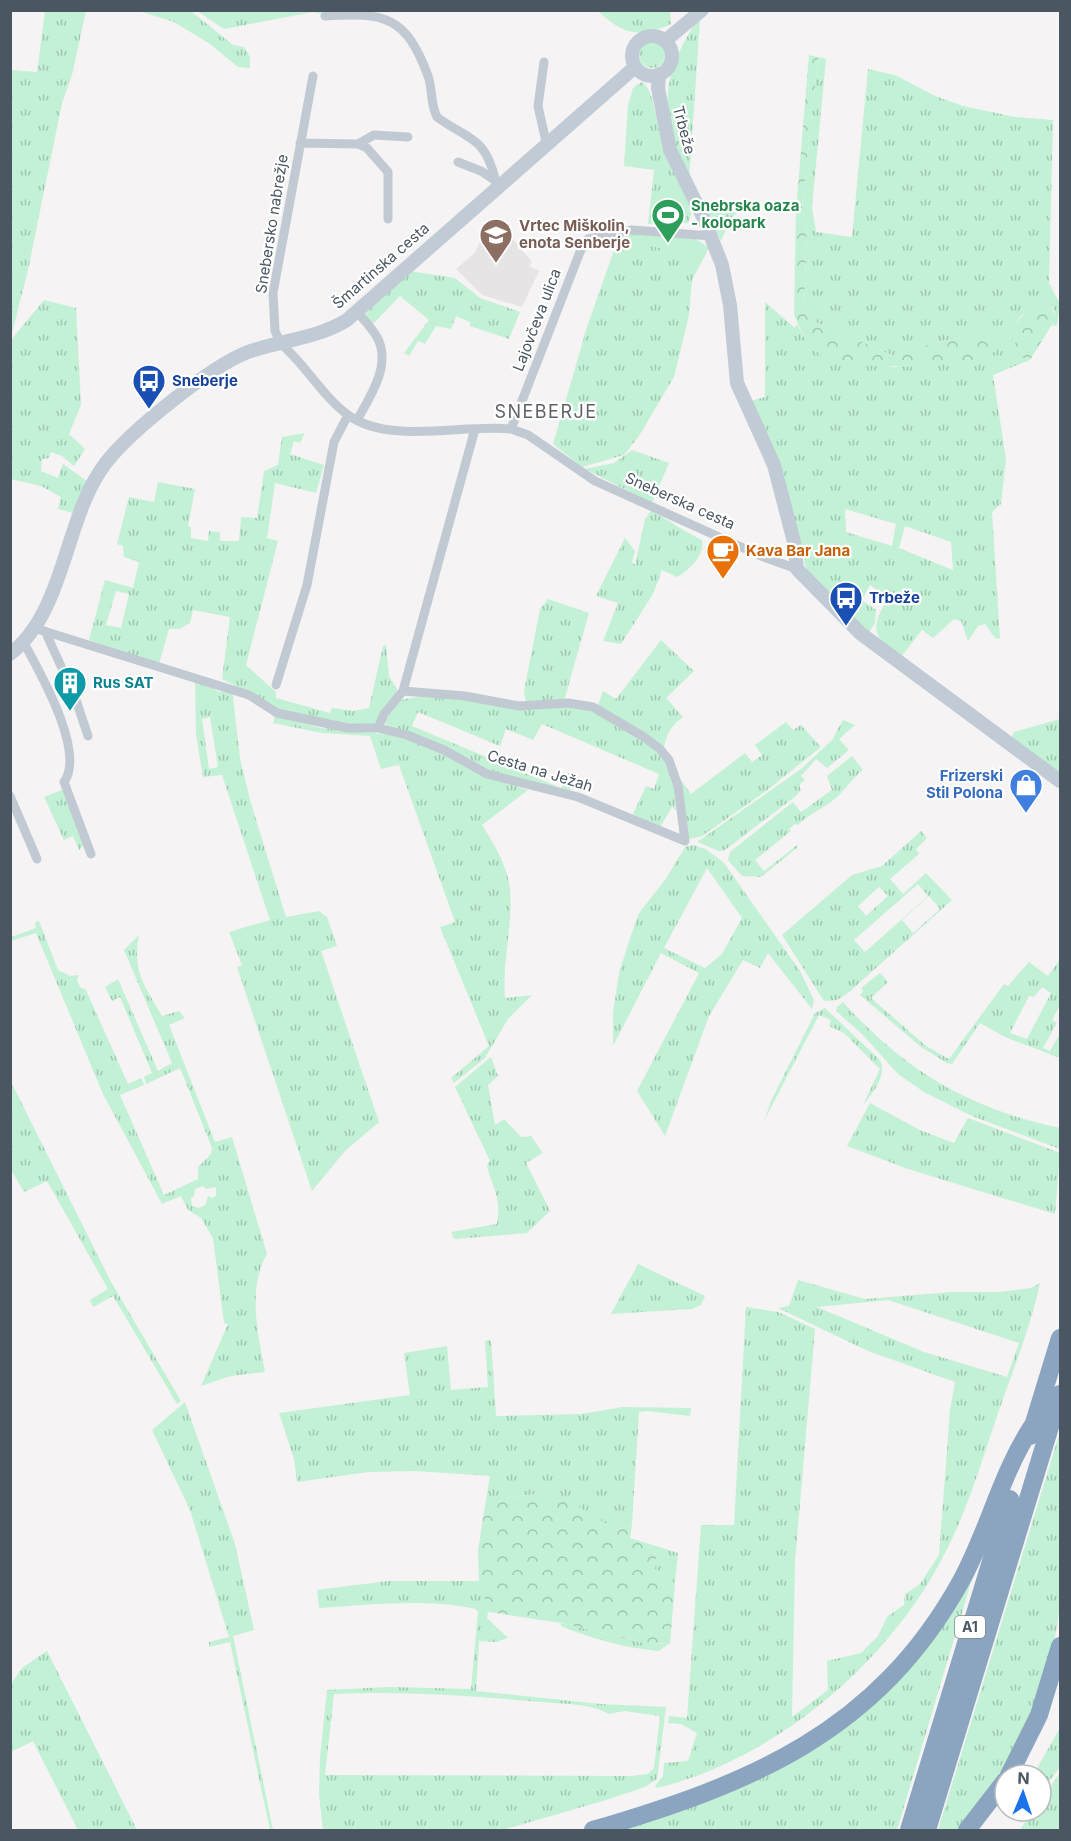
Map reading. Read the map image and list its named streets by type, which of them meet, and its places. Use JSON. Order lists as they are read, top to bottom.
{
  "streets": {
    "highway": ["A1"],
    "main road": ["Trbeže", "Šmartinska cesta", "Sneberska cesta"],
    "street": ["Snebersko nabrežje", "Lajovčeva ulica", "Cesta na Ježah"]
  },
  "crossings": [
    ["Trbeže", "Šmartinska cesta"],
    ["Trbeže", "Lajovčeva ulica"],
    ["Trbeže", "Sneberska cesta"],
    ["Snebersko nabrežje", "Šmartinska cesta"],
    ["Snebersko nabrežje", "Sneberska cesta"],
    ["Šmartinska cesta", "Sneberska cesta"],
    ["Šmartinska cesta", "Cesta na Ježah"],
    ["Lajovčeva ulica", "Sneberska cesta"]
  ],
  "districts": ["SNEBERJE"],
  "places": {
    "sports": ["Snebrska oaza - kolopark"],
    "school or university": ["Vrtec Miškolin, enota Senberje"],
    "bus stop": ["Sneberje", "Trbeže"],
    "cafe": ["Kava Bar Jana"],
    "building": ["Rus SAT"],
    "shop": ["Frizerski Stil Polona"]
  },
  "north": "top"
}
